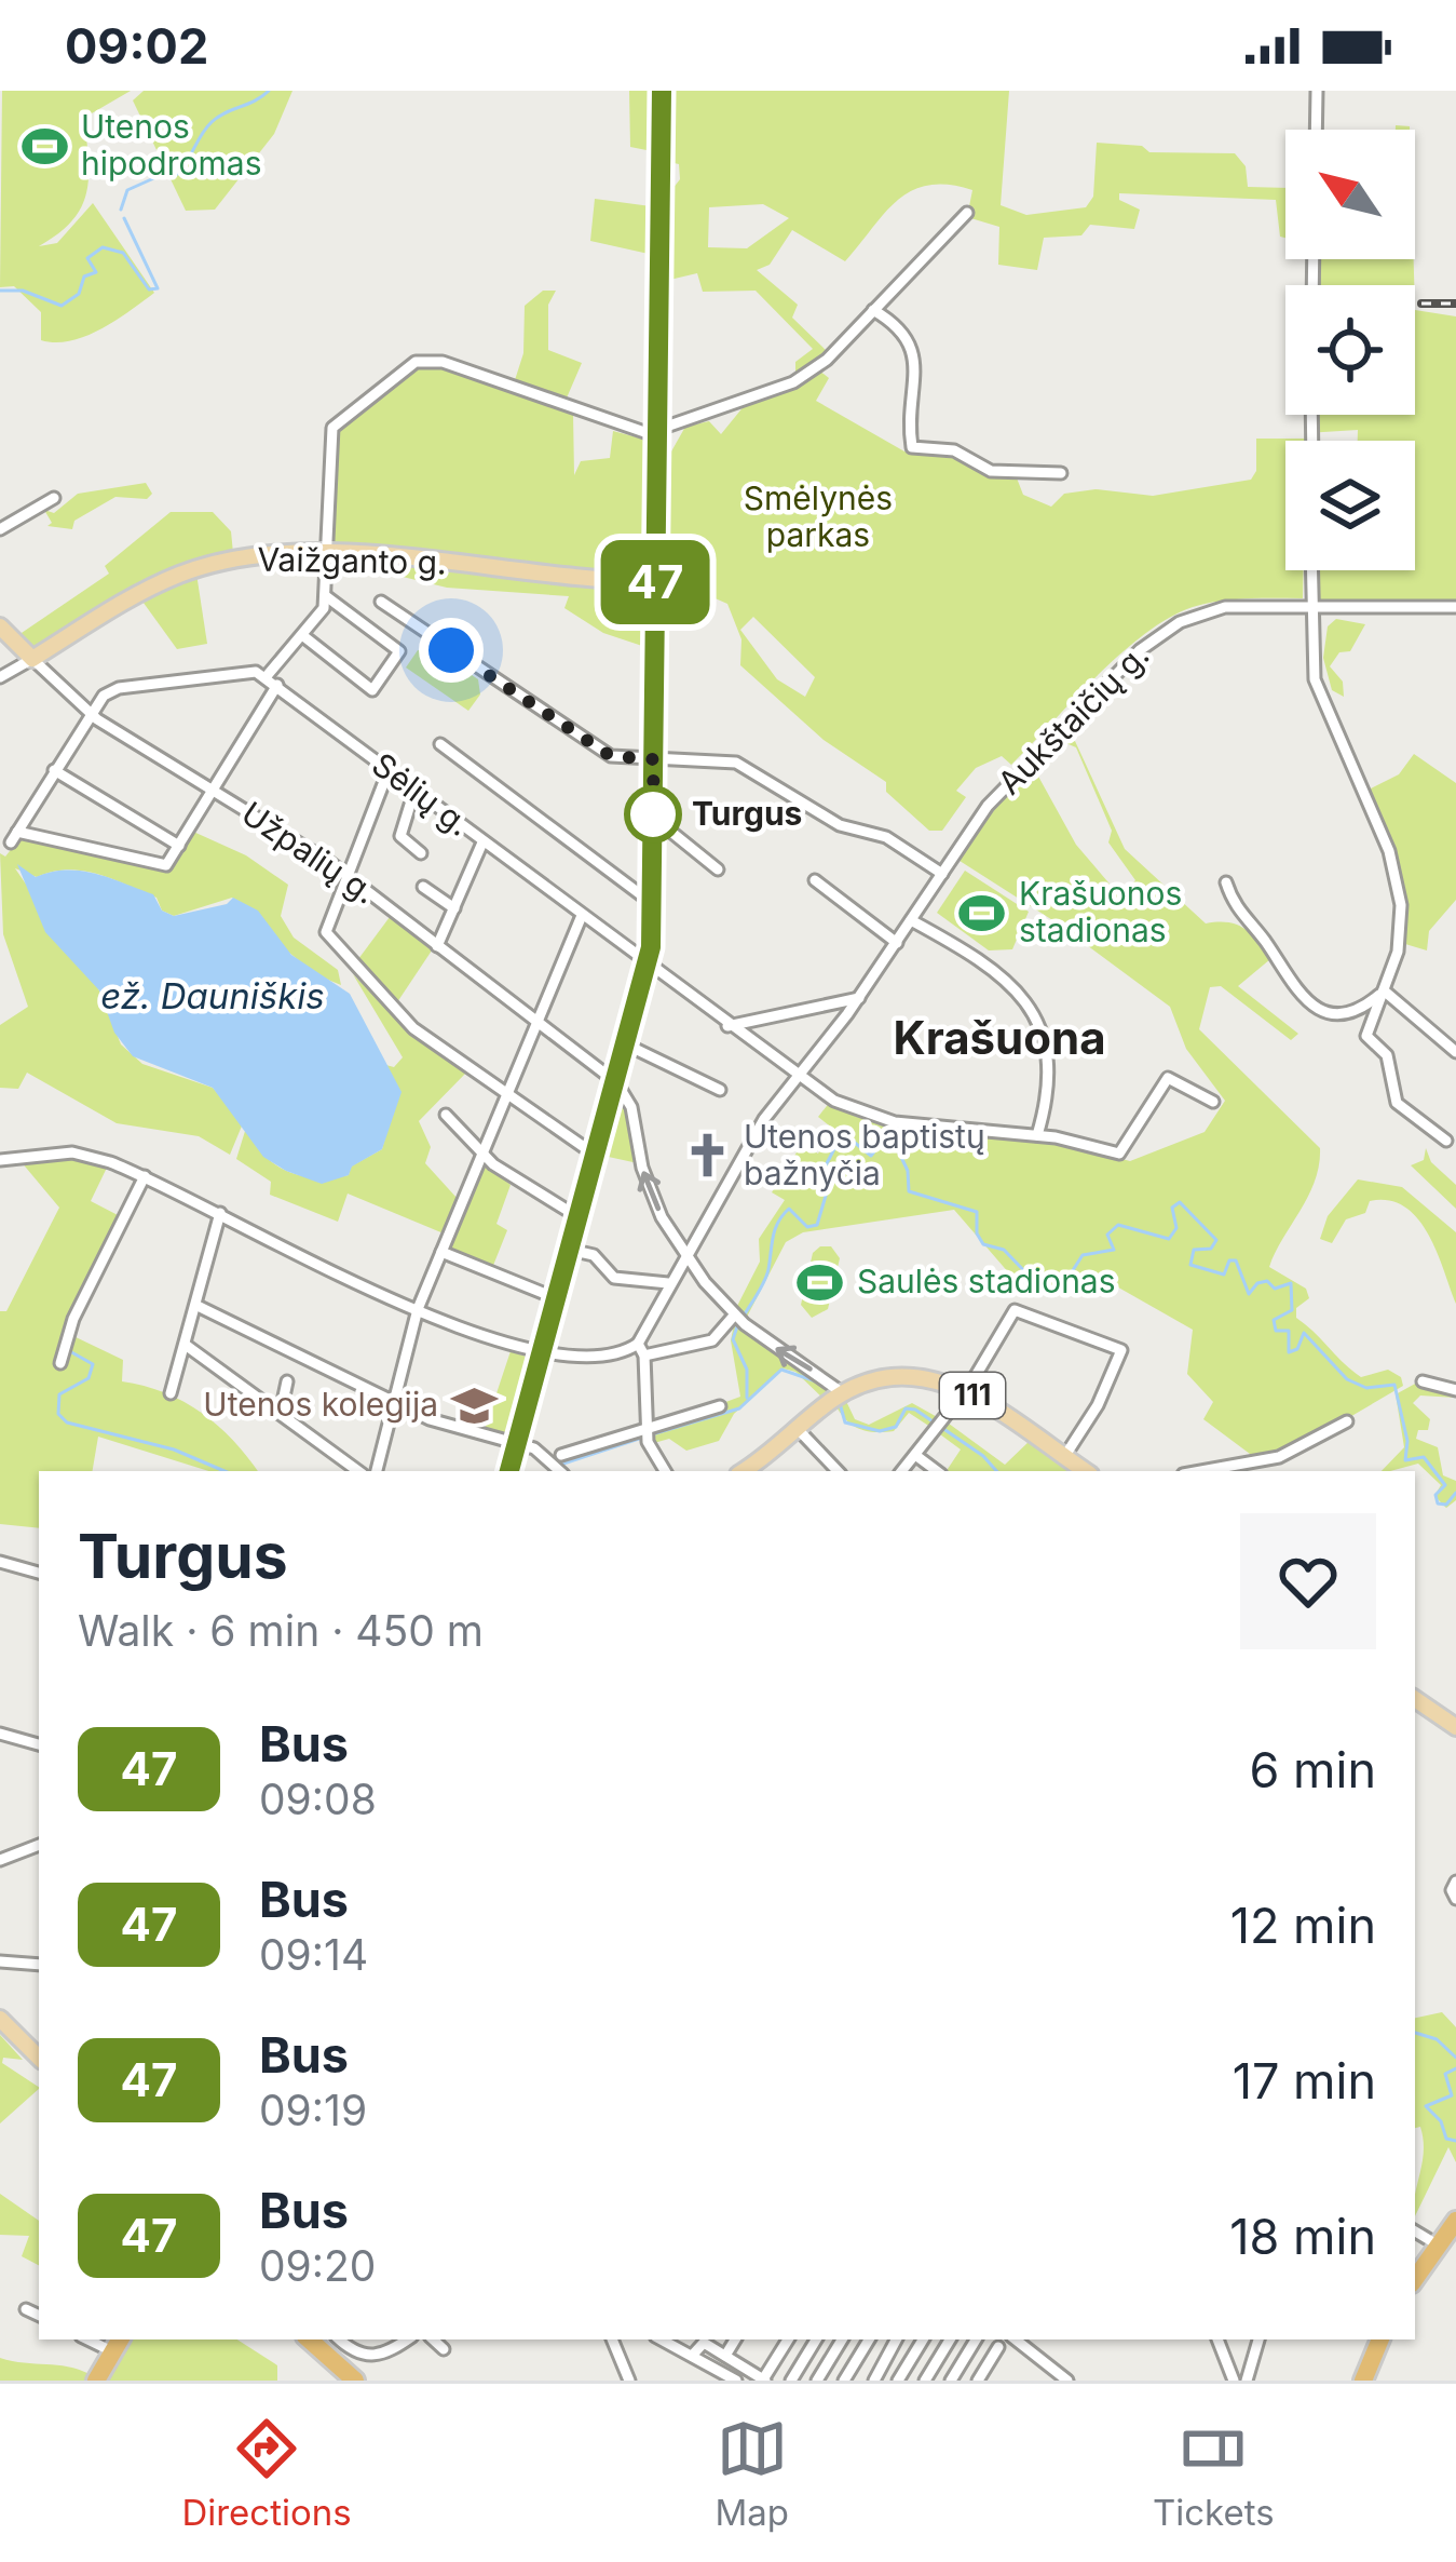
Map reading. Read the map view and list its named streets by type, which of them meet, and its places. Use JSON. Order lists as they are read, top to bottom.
{
  "streets": {
    "main road": ["Vaižganto g.", "Užpalių g.", "111"],
    "street": ["Aukštaičių g.", "Sėlių g."]
  },
  "crossings": [
    ["Vaižganto g.", "Užpalių g."],
    ["Aukštaičių g.", "Sėlių g."]
  ],
  "districts": ["Krašuona"],
  "water": ["ež. Dauniškis"],
  "parks": ["Smėlynės parkas"],
  "places": {
    "sports": ["Utenos hipodromas", "Krašuonos stadionas", "Saulės stadionas"],
    "other": ["Turgus"],
    "church": ["Utenos baptistų bažnyčia"],
    "school or university": ["Utenos kolegija"]
  },
  "lines": ["bus line 47"],
  "north": "top left",
  "page": {
    "status": "09:02",
    "on_map": "47",
    "heading": ["Turgus", "Walk · 6 min · 450 m"],
    "list": [
      {
        "mark": "47",
        "name": "Bus",
        "note": "09:08",
        "value": "6 min"
      },
      {
        "mark": "47",
        "name": "Bus",
        "note": "09:14",
        "value": "12 min"
      },
      {
        "mark": "47",
        "name": "Bus",
        "note": "09:19",
        "value": "17 min"
      },
      {
        "mark": "47",
        "name": "Bus",
        "note": "09:20",
        "value": "18 min"
      }
    ],
    "tabs": ["Directions", "Map", "Tickets"]
  }
}
